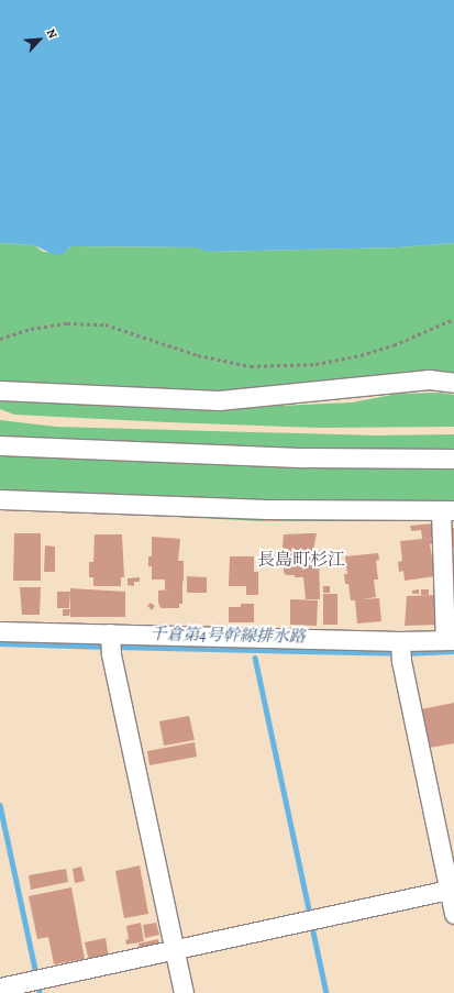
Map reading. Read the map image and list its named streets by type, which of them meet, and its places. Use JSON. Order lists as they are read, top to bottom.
{
  "districts": ["長島町杉江"],
  "water": ["千倉第4号幹線排水路"],
  "north": "top right"
}
